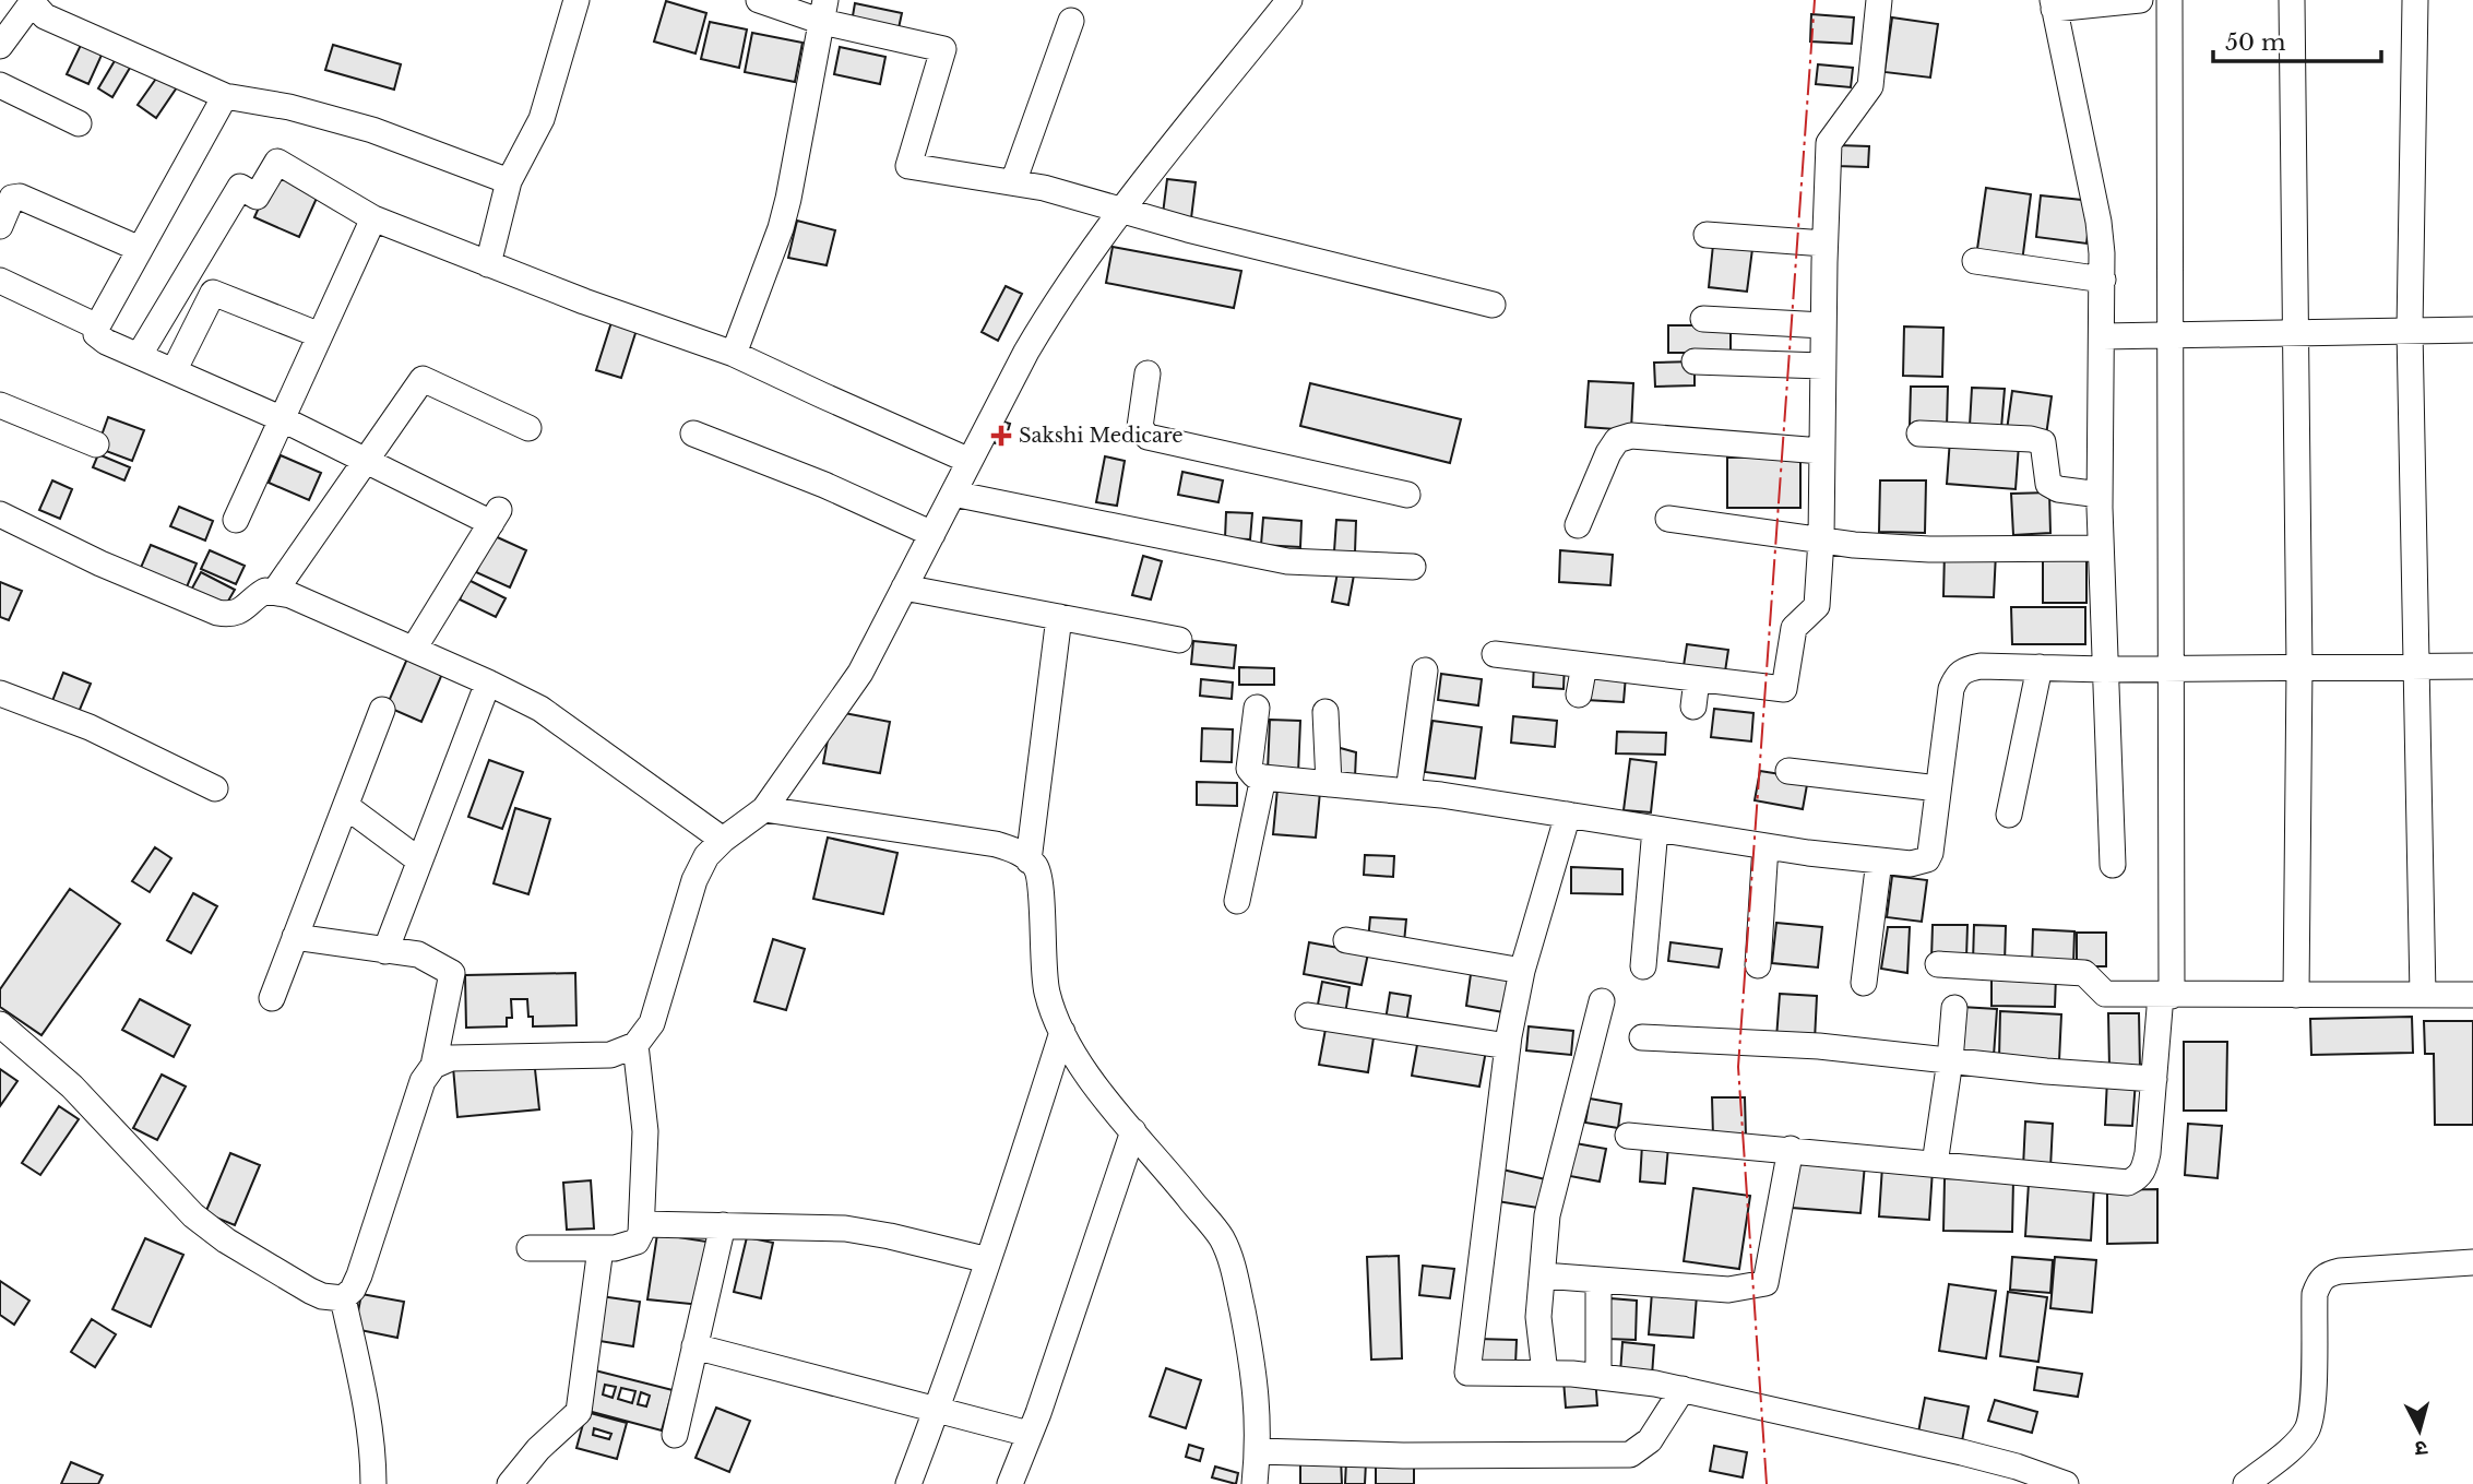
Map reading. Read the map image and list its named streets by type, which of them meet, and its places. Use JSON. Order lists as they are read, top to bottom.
{
  "places": {
    "health": ["Sakshi Medicare"]
  },
  "scale_bar": "50 m",
  "north": "bottom"
}
